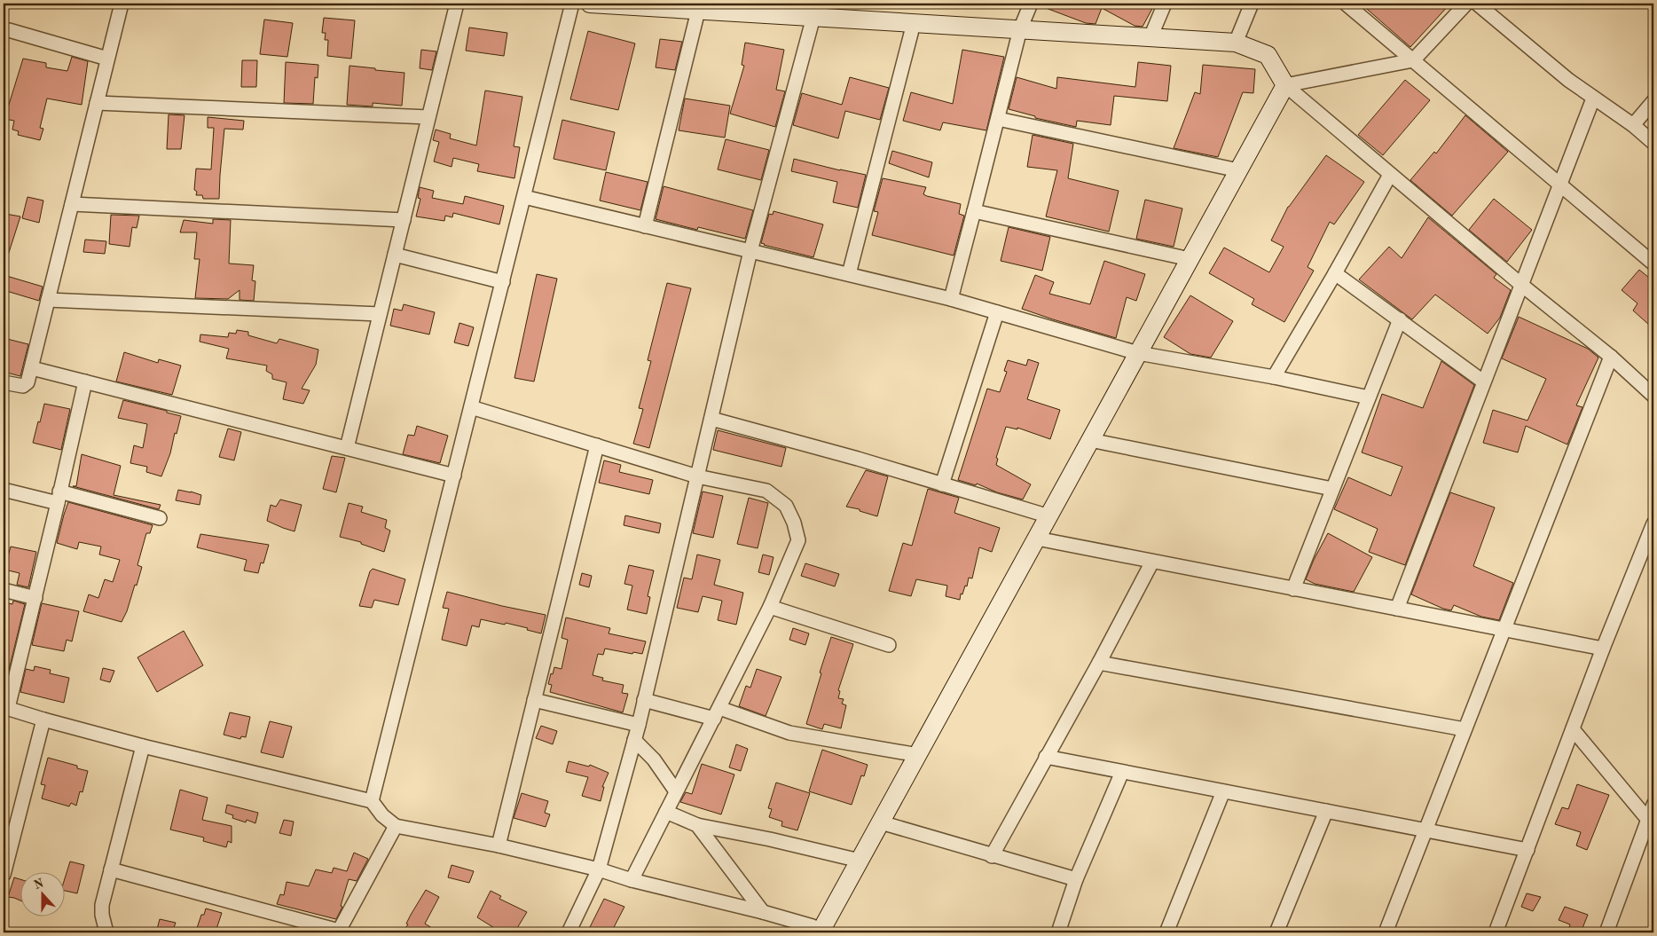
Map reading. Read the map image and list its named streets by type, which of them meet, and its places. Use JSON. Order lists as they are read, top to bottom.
{
  "north": "top"
}
